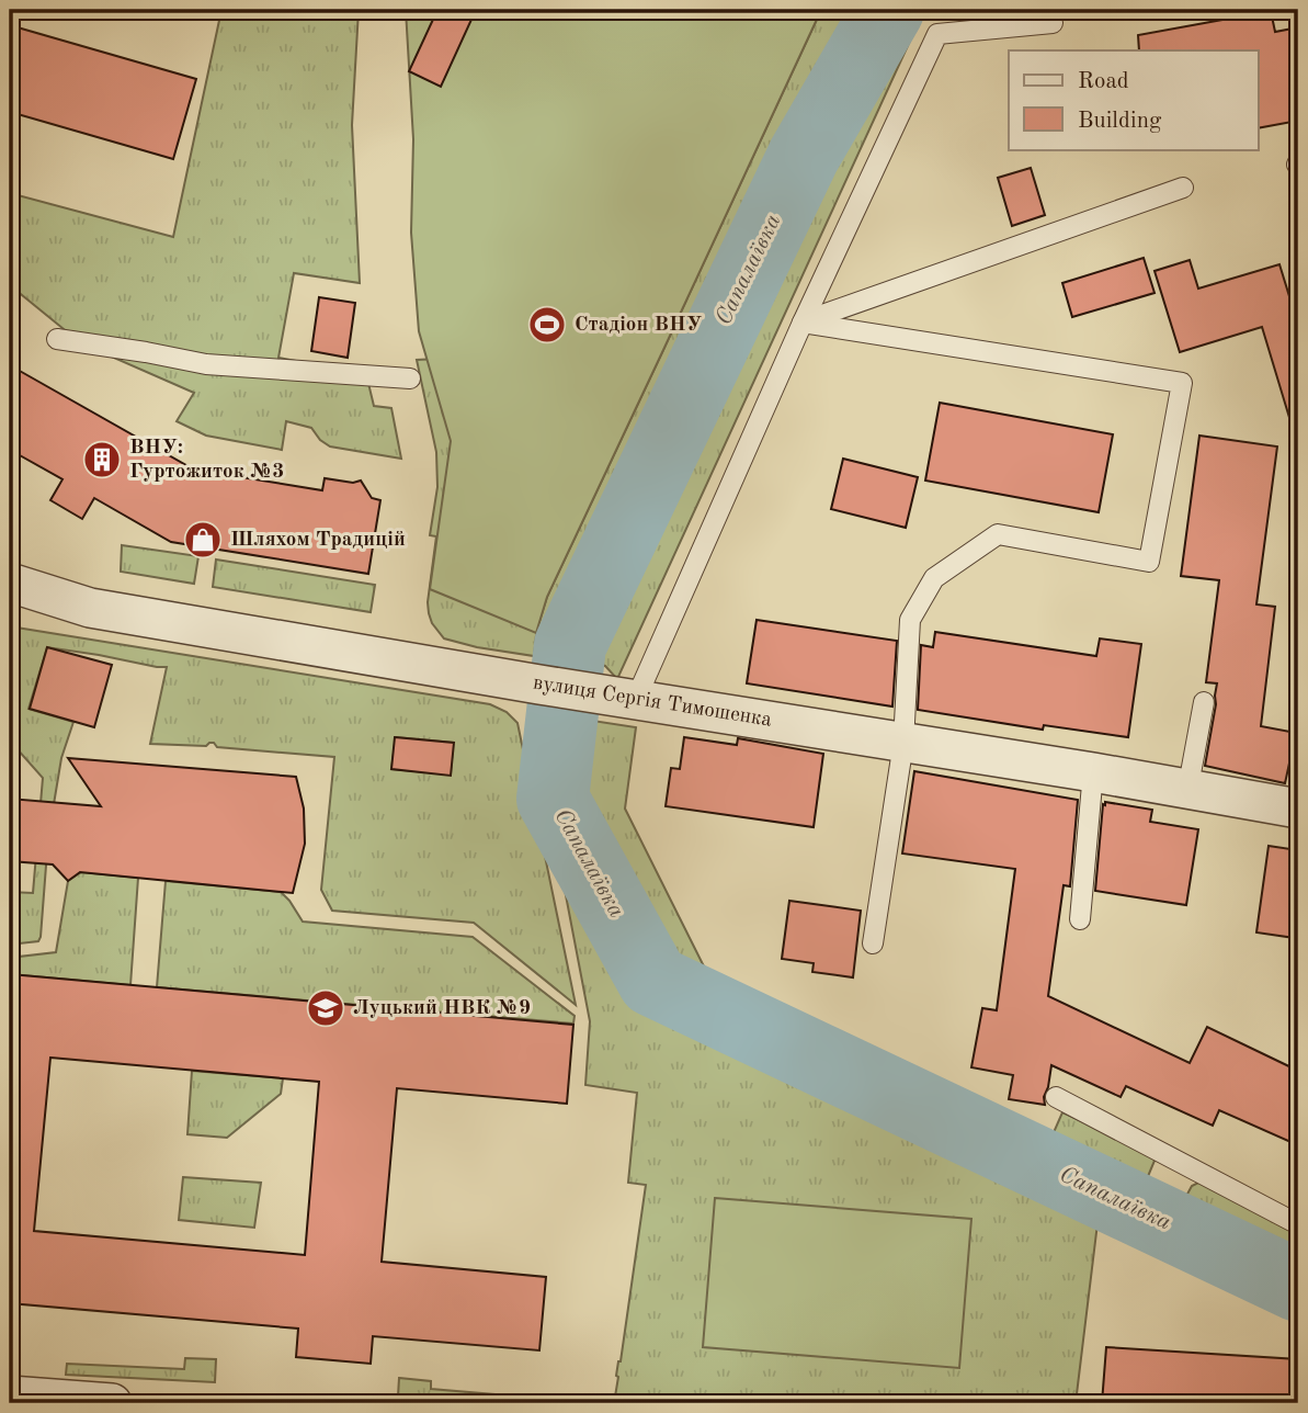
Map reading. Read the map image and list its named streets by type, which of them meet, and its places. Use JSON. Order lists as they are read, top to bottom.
{
  "streets": {
    "street": ["вулиця Сергія Тимошенка"]
  },
  "water": ["Сапалаївка"],
  "places": {
    "sports": ["Стадіон ВНУ"],
    "building": ["ВНУ: Гуртожиток №3"],
    "shop": ["Шляхом Традицій"],
    "school or university": ["Луцький НВК №9"]
  },
  "legend": ["Road", "Building"]
}
